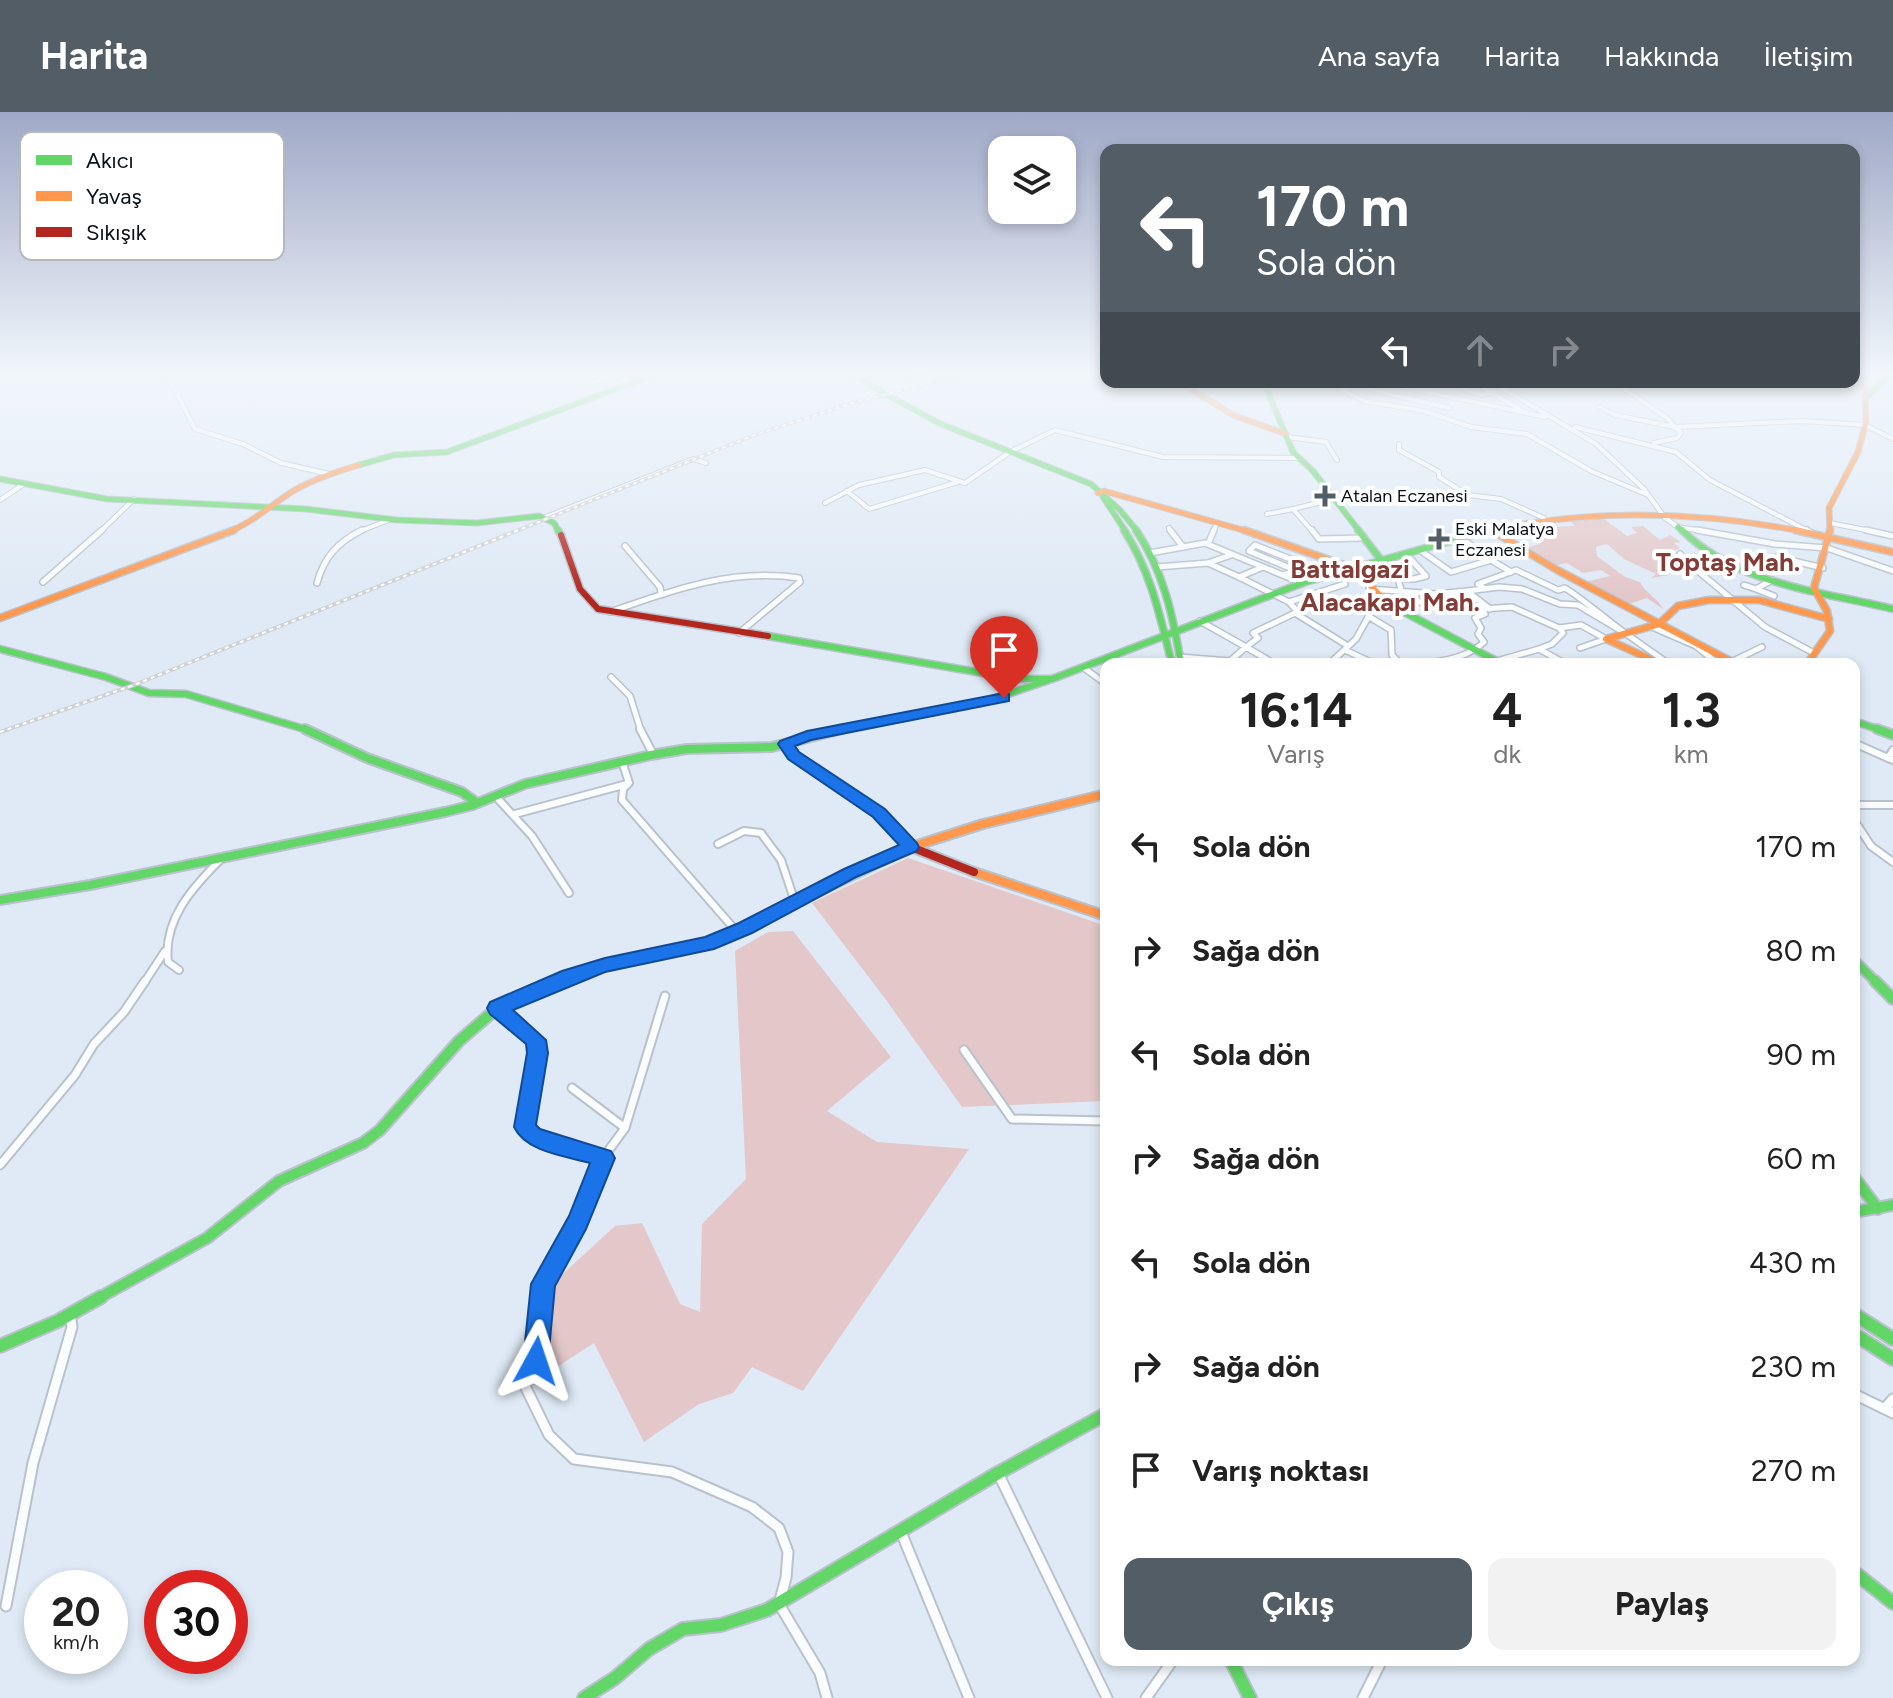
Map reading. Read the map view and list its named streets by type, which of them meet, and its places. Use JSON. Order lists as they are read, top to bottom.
{
  "districts": ["Toptaş Mah.", "Battalgazi", "Alacakapı Mah."],
  "places": {
    "health": ["Atalan Eczanesi", "Eski Malatya Eczanesi"]
  },
  "legend": ["Akıcı", "Yavaş", "Sıkışık"],
  "page": {
    "header": "Harita",
    "nav": [
      "Ana sayfa",
      "Harita",
      "Hakkında",
      "İletişim"
    ],
    "turn": ["170 m", "Sola dön"],
    "eta": [
      "16:14",
      "Varış",
      "4",
      "dk",
      "1.3",
      "km"
    ],
    "list": [
      {
        "name": "Sola dön",
        "value": "170 m"
      },
      {
        "name": "Sağa dön",
        "value": "80 m"
      },
      {
        "name": "Sola dön",
        "value": "90 m"
      },
      {
        "name": "Sağa dön",
        "value": "60 m"
      },
      {
        "name": "Sola dön",
        "value": "430 m"
      },
      {
        "name": "Sağa dön",
        "value": "230 m"
      },
      {
        "name": "Varış noktası",
        "value": "270 m"
      }
    ],
    "buttons": ["Çıkış", "Paylaş"],
    "speed": "20 km/h",
    "limit": "30"
  }
}
